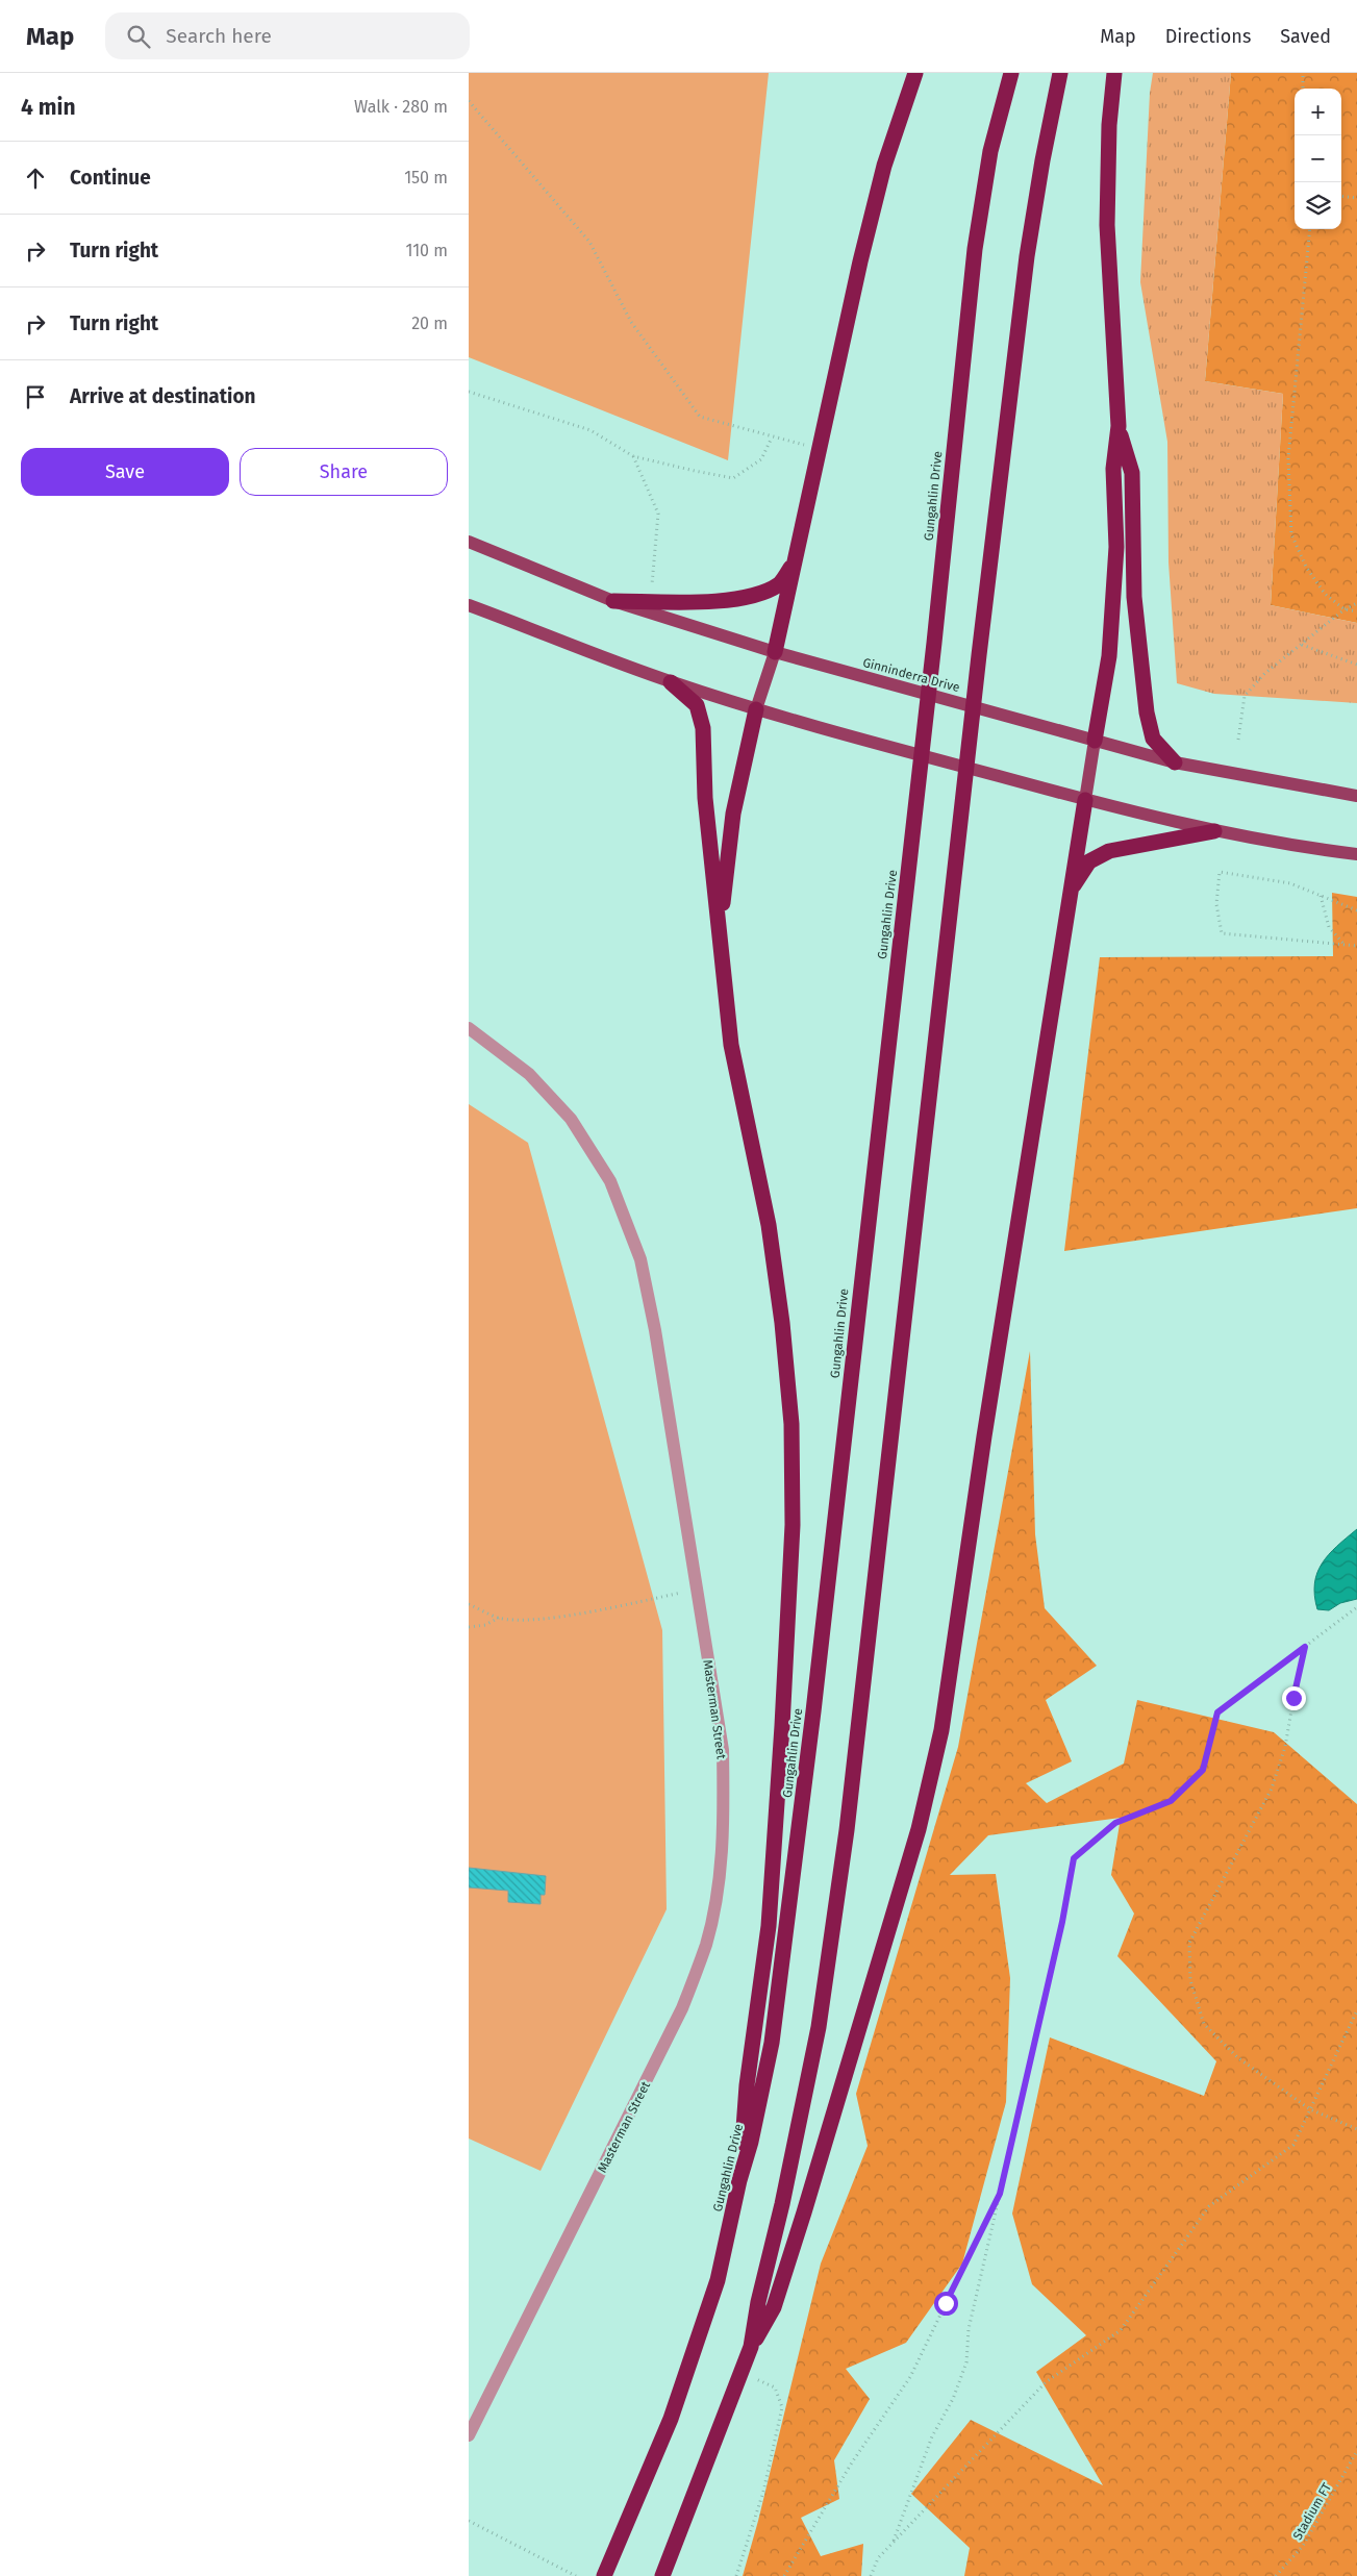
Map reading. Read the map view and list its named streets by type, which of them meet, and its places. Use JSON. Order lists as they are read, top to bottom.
{
  "streets": {
    "highway": ["Gungahlin Drive"],
    "main road": ["Ginninderra Drive"],
    "street": ["Masterman Street"],
    "path": ["Stadium FT"]
  },
  "page": {
    "header": "Map",
    "search": "Search here",
    "nav": ["Map", "Directions", "Saved"],
    "heading": ["4 min", "Walk · 280 m"],
    "map_buttons": ["+", "−"],
    "list": [
      ["Continue", "150 m"],
      ["Turn right", "110 m"],
      ["Turn right", "20 m"],
      "Arrive at destination"
    ],
    "buttons": ["Save", "Share"]
  }
}
